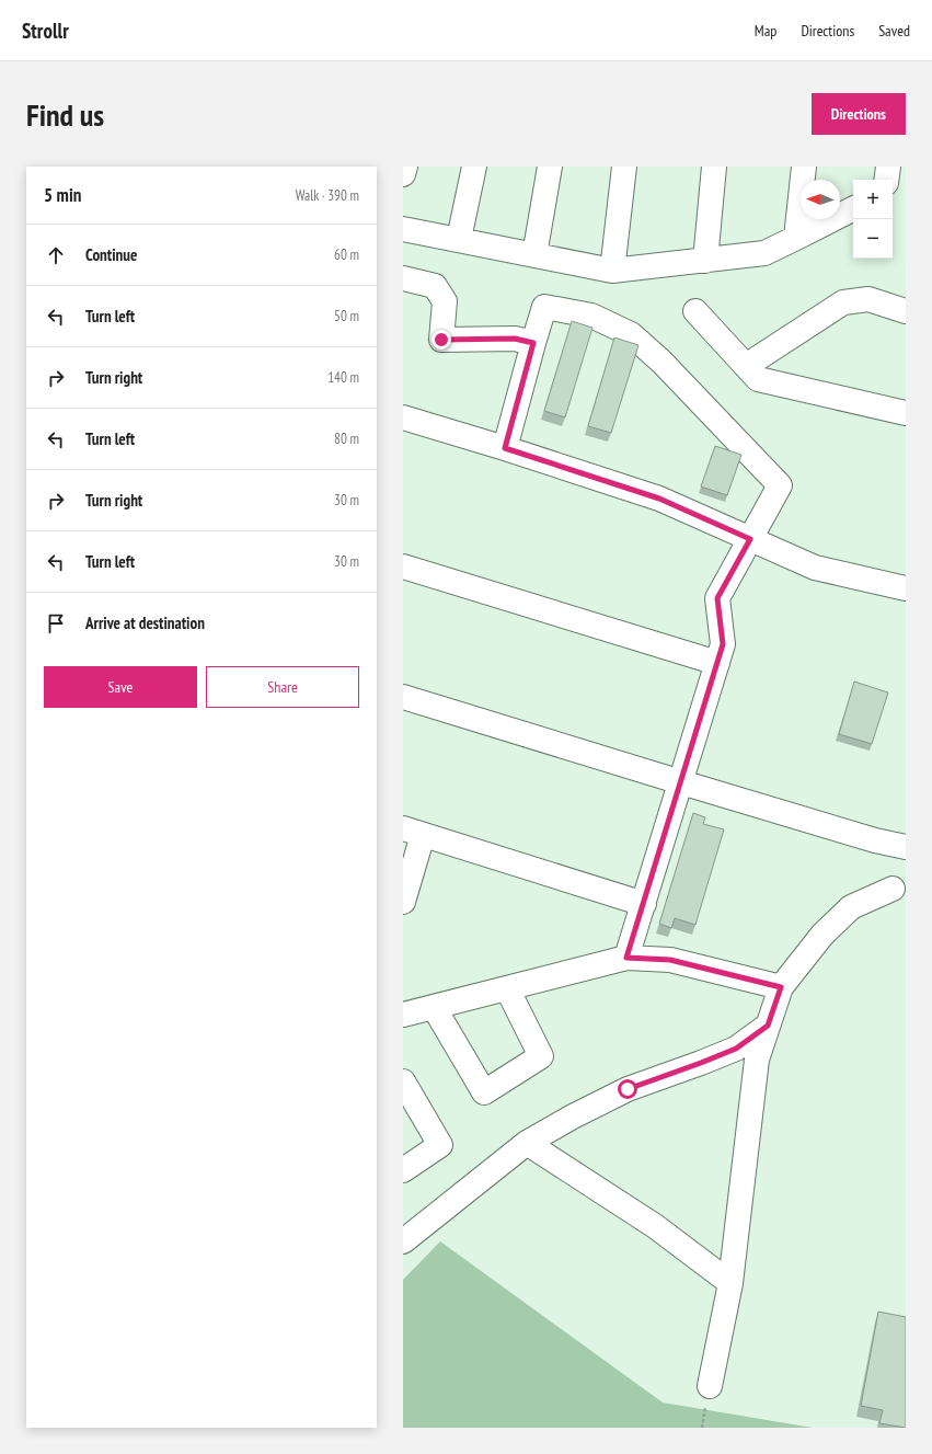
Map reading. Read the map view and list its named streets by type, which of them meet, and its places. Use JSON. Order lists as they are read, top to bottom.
{
  "north": "left",
  "page": {
    "header": "Strollr",
    "nav": ["Map", "Directions", "Saved"],
    "buttons": [
      "Directions",
      ["Save", "Share"]
    ],
    "title": "Find us",
    "heading": ["5 min", "Walk · 390 m"],
    "map_buttons": ["+", "−"],
    "list": [
      ["Continue", "60 m"],
      ["Turn left", "50 m"],
      ["Turn right", "140 m"],
      ["Turn left", "80 m"],
      ["Turn right", "30 m"],
      ["Turn left", "30 m"],
      "Arrive at destination"
    ]
  }
}
